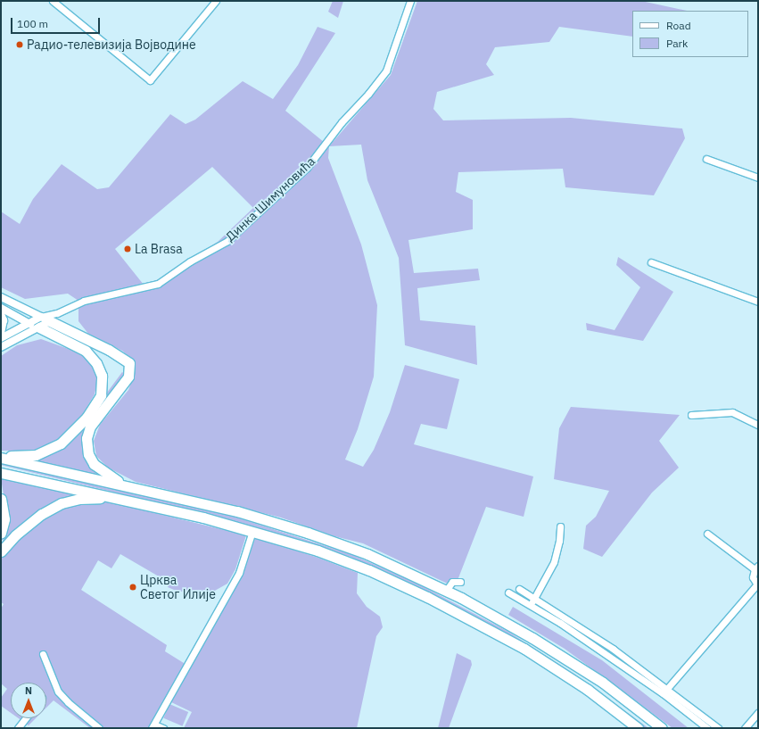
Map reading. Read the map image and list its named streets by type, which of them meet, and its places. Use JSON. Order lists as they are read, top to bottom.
{
  "streets": {
    "street": ["Динка Шимуновића"]
  },
  "places": ["Радио-телевизија Војводине", "La Brasa", "Црква Светог Илије"],
  "legend": ["Road", "Park"],
  "scale_bar": "100 m",
  "north": "top"
}
